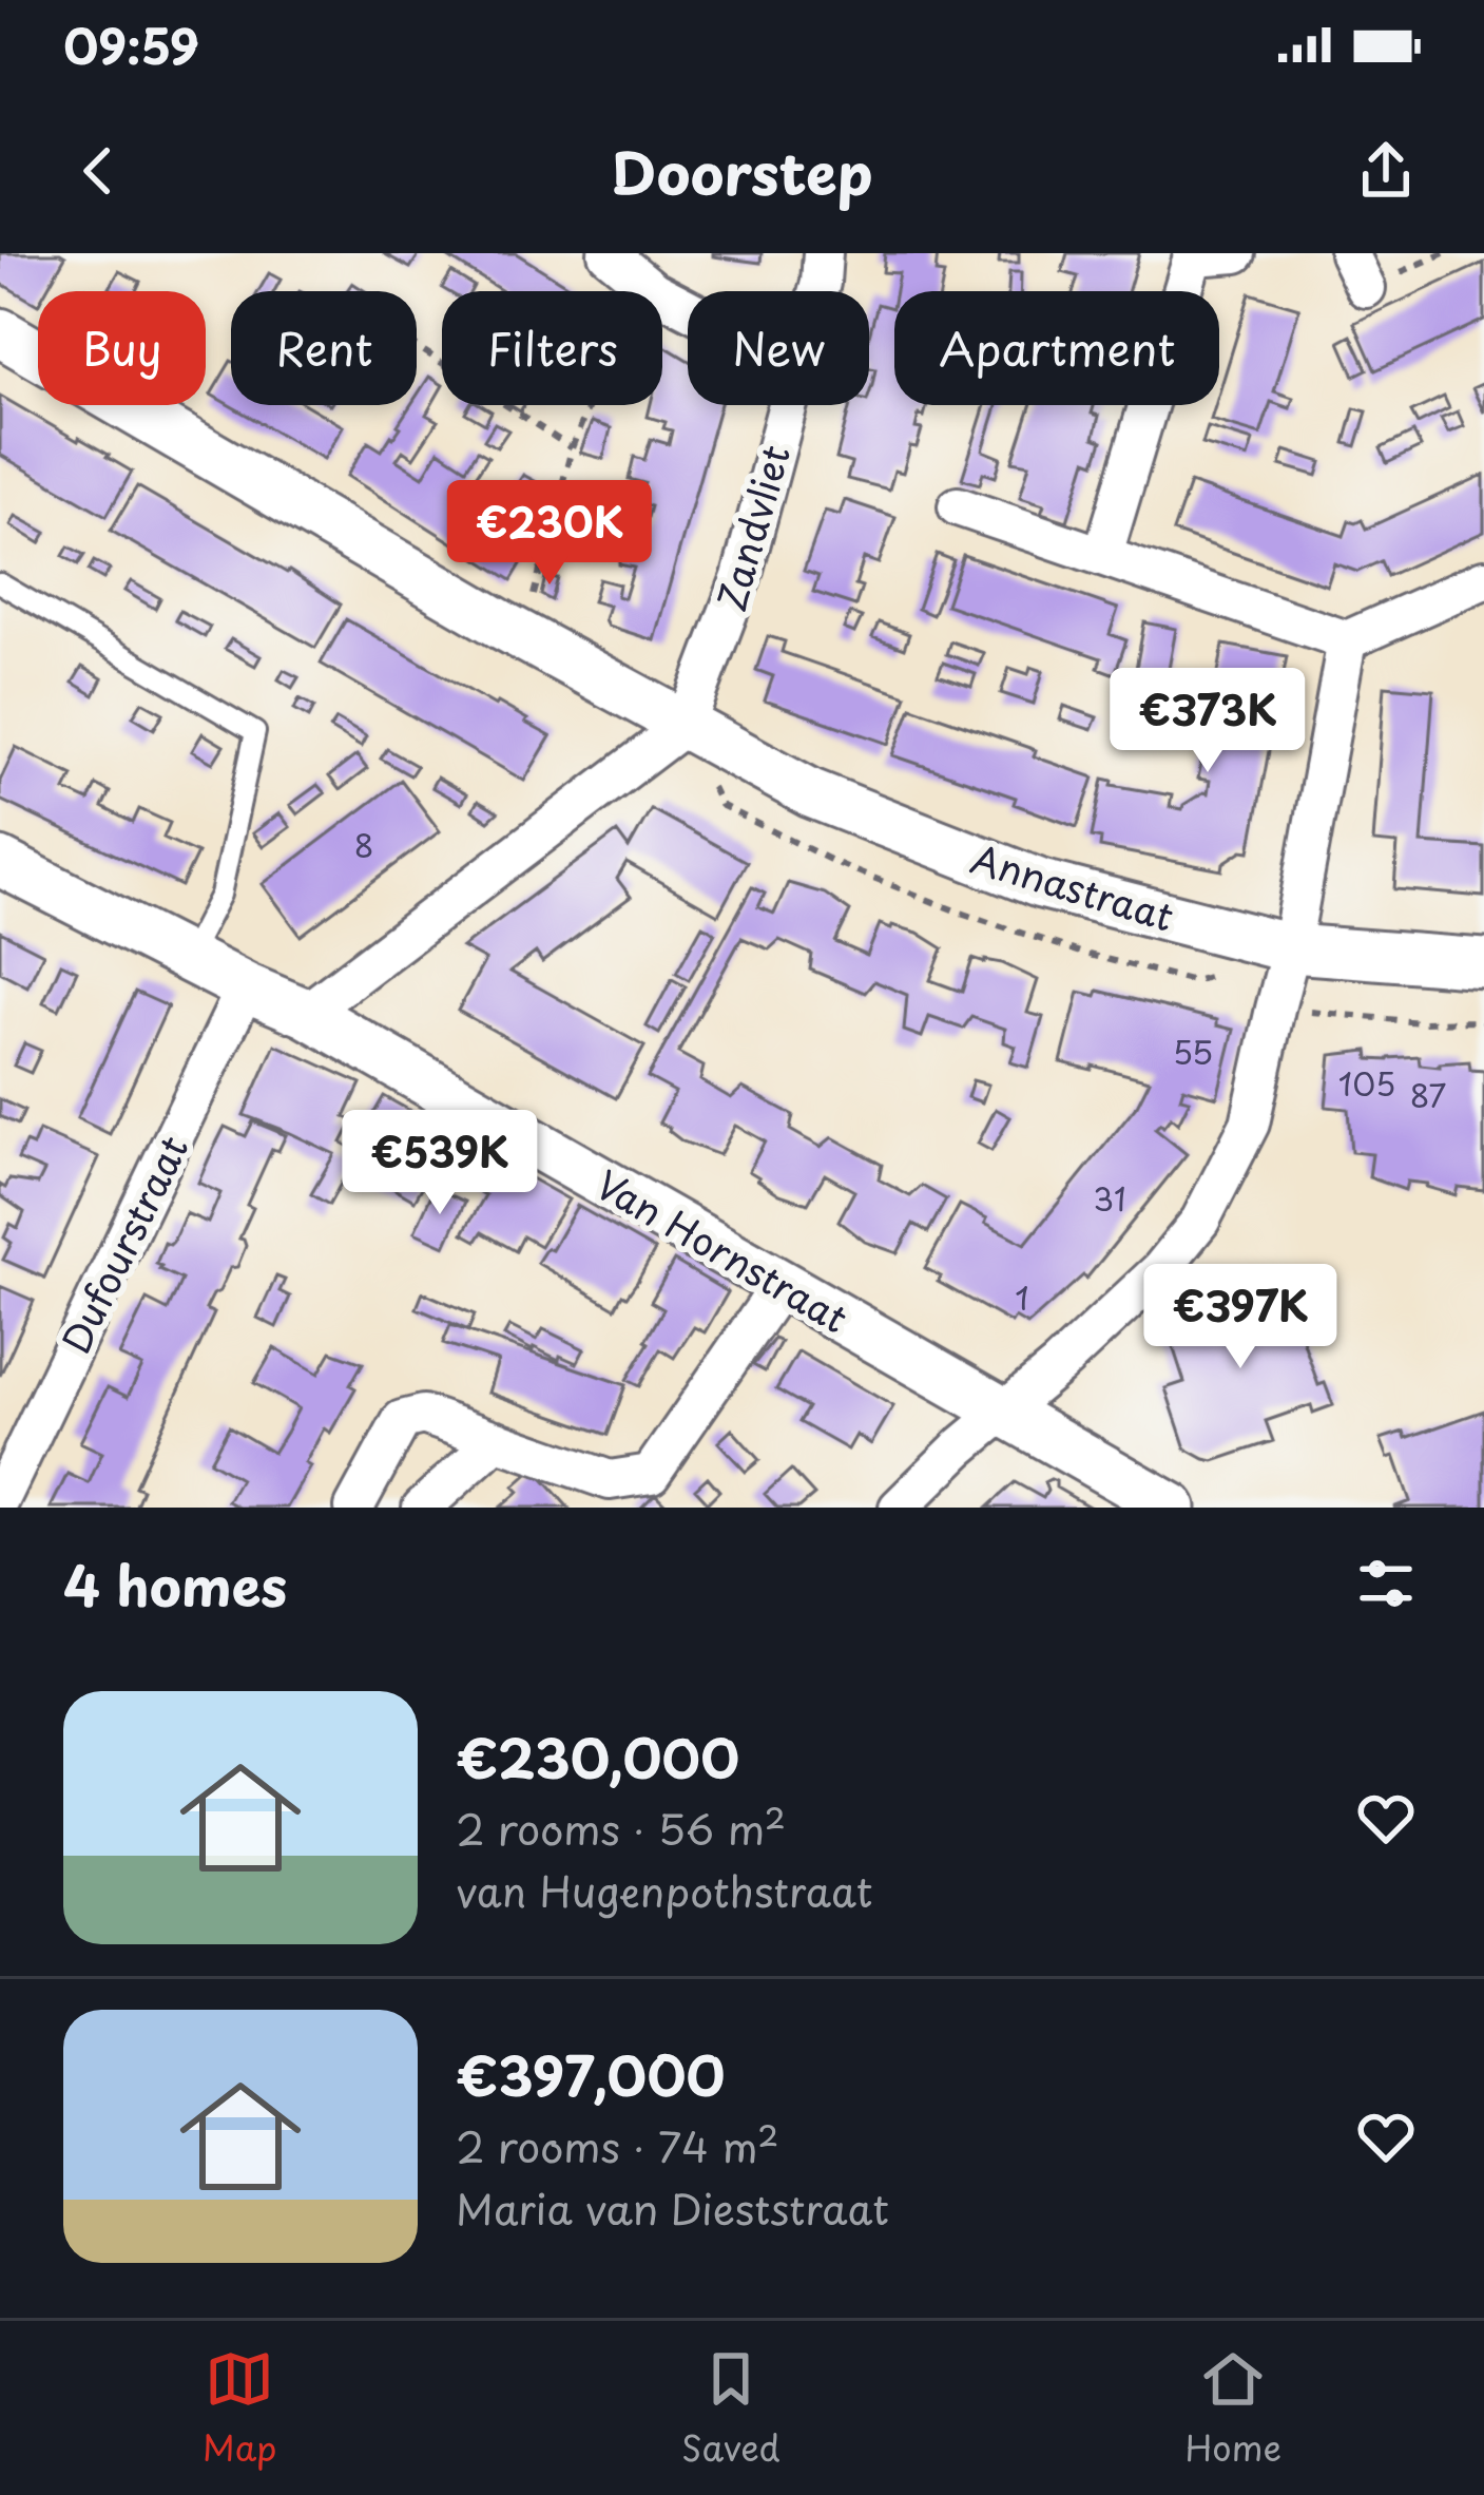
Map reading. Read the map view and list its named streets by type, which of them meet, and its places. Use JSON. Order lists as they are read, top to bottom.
{
  "streets": {
    "street": [
      "Zandvliet",
      "Annastraat",
      "Dufourstraat",
      "Van Hornstraat"
    ]
  },
  "crossings": [
    ["Zandvliet", "Annastraat"],
    ["Dufourstraat", "Van Hornstraat"]
  ],
  "house_numbers": [
    "8",
    "55",
    "105",
    "87",
    "31",
    "1"
  ],
  "page": {
    "status": "09:59",
    "header": "Doorstep",
    "chip": [
      "Buy",
      "Rent",
      "Filters",
      "New",
      "Apartment"
    ],
    "price": [
      "€230K",
      "€373K",
      "€539K",
      "€397K"
    ],
    "heading": "4 homes",
    "list": [
      {
        "name": "€230,000",
        "note": "2 rooms · 56 m² · van Hugenpothstraat"
      },
      {
        "name": "€397,000",
        "note": "2 rooms · 74 m² · Maria van Dieststraat"
      }
    ],
    "tabs": ["Map", "Saved", "Home"]
  }
}
